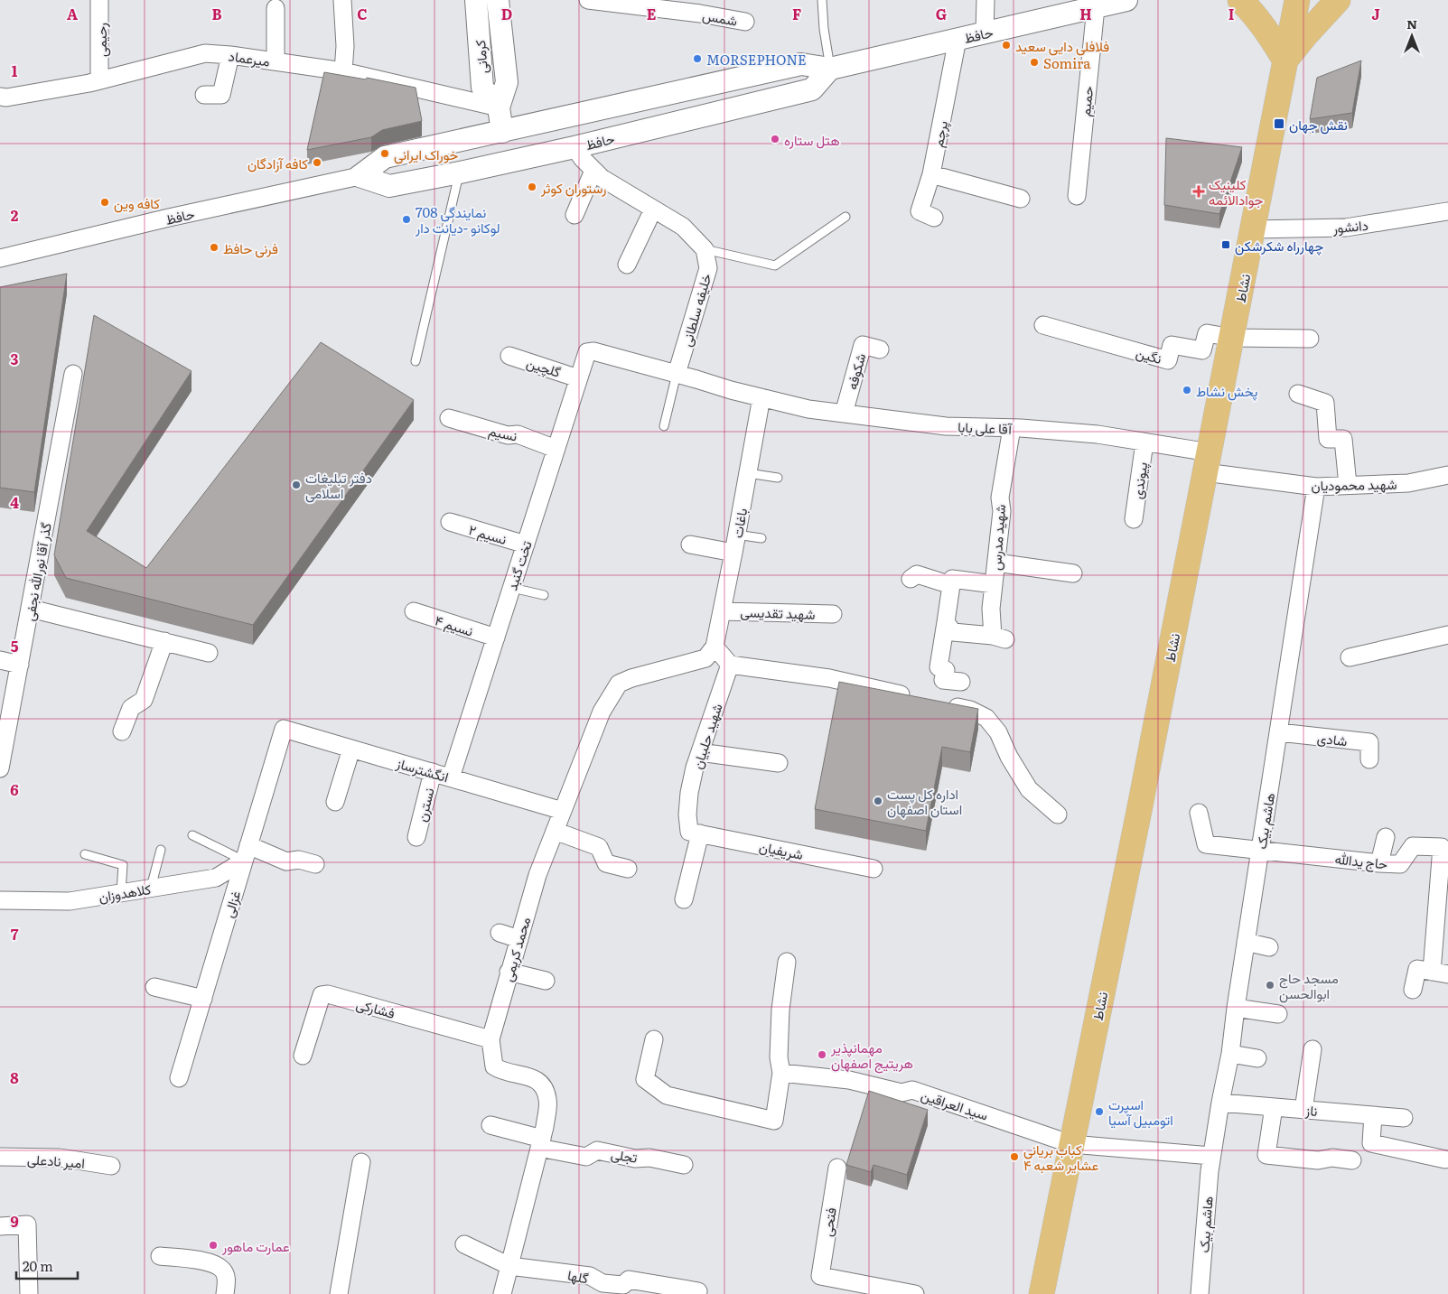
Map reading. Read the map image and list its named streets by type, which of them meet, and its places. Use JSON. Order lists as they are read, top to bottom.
{
  "streets": {
    "main road": ["نشاط"],
    "street": [
      "شمس",
      "حافظ",
      "رحیمی",
      "کرمانی",
      "میرعماد",
      "حمیم",
      "پرچم",
      "دانشور",
      "خلیفه سلطانی",
      "نگین",
      "گلچین",
      "شکوفه",
      "آقا علی بابا",
      "نسیم",
      "پیوندی",
      "شهید محمودیان",
      "باغات",
      "نسیم ۲",
      "شهید مدرس",
      "تخت گنبد",
      "گذر آقا نورالله نجفی",
      "شهید تقدیسی",
      "نسیم ۴",
      "شهید حلبیان",
      "شادی",
      "انگشترساز",
      "نسترن",
      "هاشم بیک",
      "شریفیان",
      "حاج یدالله",
      "کلاهدوزان",
      "غزالی",
      "محمد کریمی",
      "فشارکی",
      "سید العراقین",
      "ناز",
      "تجلی",
      "امیر نادعلی",
      "فتحی",
      "گلها"
    ]
  },
  "crossings": [
    ["حافظ", "کرمانی"],
    ["حافظ", "حمیم"],
    ["حافظ", "پرچم"],
    ["رحیمی", "میرعماد"],
    ["کرمانی", "میرعماد"],
    ["دانشور", "نشاط"],
    ["نشاط", "نگین"],
    ["نشاط", "آقا علی بابا"],
    ["نشاط", "شهید محمودیان"],
    ["نشاط", "سید العراقین"],
    ["خلیفه سلطانی", "تخت گنبد"],
    ["گلچین", "تخت گنبد"],
    ["شکوفه", "آقا علی بابا"],
    ["آقا علی بابا", "پیوندی"],
    ["آقا علی بابا", "شهید محمودیان"],
    ["آقا علی بابا", "باغات"],
    ["آقا علی بابا", "شهید مدرس"],
    ["نسیم", "تخت گنبد"],
    ["شهید محمودیان", "هاشم بیک"],
    ["باغات", "شهید تقدیسی"],
    ["باغات", "محمد کریمی"],
    ["نسیم ۲", "تخت گنبد"],
    ["تخت گنبد", "نسیم ۴"],
    ["تخت گنبد", "انگشترساز"],
    ["شهید حلبیان", "شریفیان"],
    ["شادی", "هاشم بیک"],
    ["انگشترساز", "نسترن"],
    ["انگشترساز", "غزالی"],
    ["انگشترساز", "محمد کریمی"],
    ["هاشم بیک", "حاج یدالله"],
    ["هاشم بیک", "ناز"],
    ["کلاهدوزان", "غزالی"],
    ["محمد کریمی", "فشارکی"],
    ["محمد کریمی", "تجلی"],
    ["محمد کریمی", "گلها"]
  ],
  "places": {
    "other": [
      "فلافلی دایی سعید",
      "MORSEPHONE",
      "Somira",
      "هتل ستاره",
      "خوراک ایرانی",
      "کافه آزادگان",
      "رستوران کوثر",
      "کافه وین",
      "نمایندگی 708 لوکانو -دیانت دار",
      "فرنی حافظ",
      "پخش نشاط",
      "دفتر تبلیغات اسلامی",
      "اداره کل پست استان اصفهان",
      "مسجد حاج ابوالحسن",
      "مهمانپذیر هریتیج اصفهان",
      "اسپرت اتومبیل آسیا",
      "کباب بریانی عشایر شعبه ۴",
      "عمارت ماهور"
    ],
    "transit": ["نقش جهان", "چهارراه شکرشکن"],
    "health": ["کلینیک جوادالائمه"]
  },
  "scale_bar": "20 m",
  "north": "top",
  "grid": {
    "columns": [
      "A",
      "B",
      "C",
      "D",
      "E",
      "F",
      "G",
      "H",
      "I",
      "J"
    ],
    "rows": [
      "1",
      "2",
      "3",
      "4",
      "5",
      "6",
      "7",
      "8",
      "9"
    ]
  }
}
